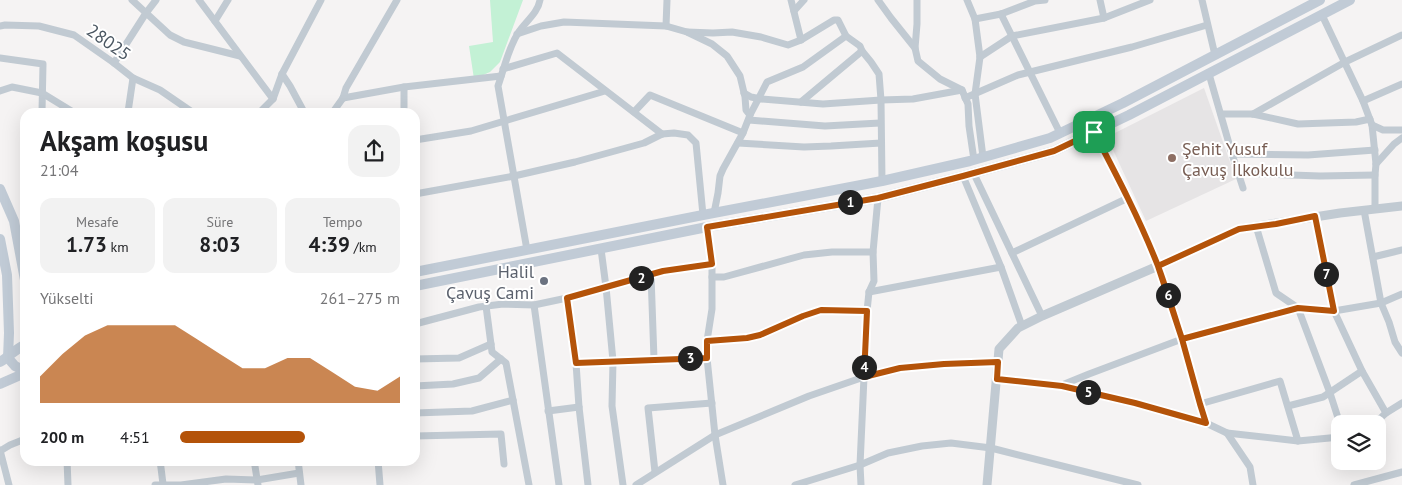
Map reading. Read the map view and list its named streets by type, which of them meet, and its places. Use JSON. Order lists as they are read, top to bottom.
{
  "streets": {
    "street": ["28025"]
  },
  "places": ["Şehit Yusuf Çavuş İlkokulu", "Halil Çavuş Cami"],
  "page": {
    "heading": ["Akşam koşusu", "21:04"],
    "pins": [
      "1",
      "7",
      "2",
      "6",
      "3",
      "4",
      "5"
    ],
    "stats": [
      ["Mesafe", "1.73 km"],
      ["Süre", "8:03"],
      ["Tempo", "4:39 /km"]
    ],
    "chart": ["Yükselti", "261–275 m"],
    "list": [
      {
        "name": "200 m",
        "note": "4:51"
      }
    ]
  }
}
